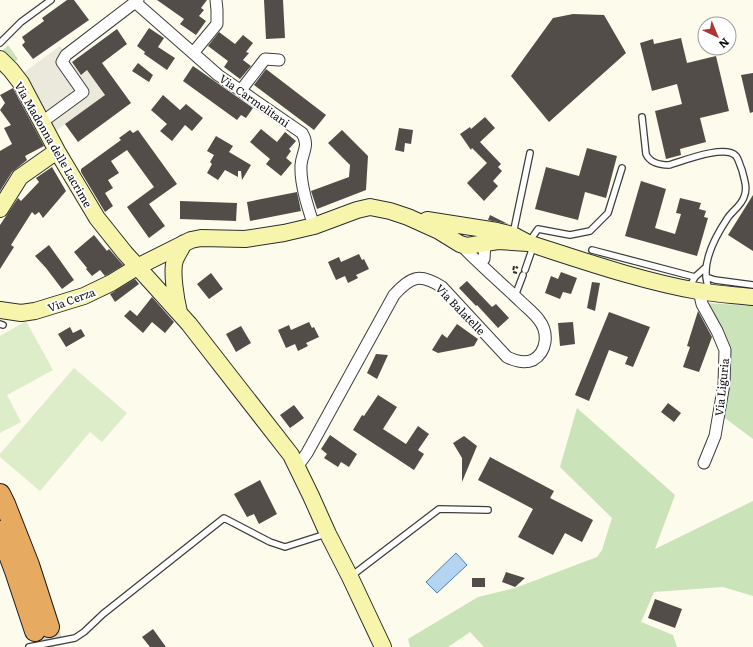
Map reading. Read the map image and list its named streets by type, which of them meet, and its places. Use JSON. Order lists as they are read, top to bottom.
{
  "streets": {
    "main road": ["Via Madonna delle Lacrime", "Via Cerza"],
    "street": ["Via Carmelitani", "Via Balatelle", "Via Liguria"]
  },
  "crossings": [
    ["Via Carmelitani", "Via Cerza"],
    ["Via Madonna delle Lacrime", "Via Cerza"],
    ["Via Madonna delle Lacrime", "Via Balatelle"]
  ],
  "north": "bottom right"
}
